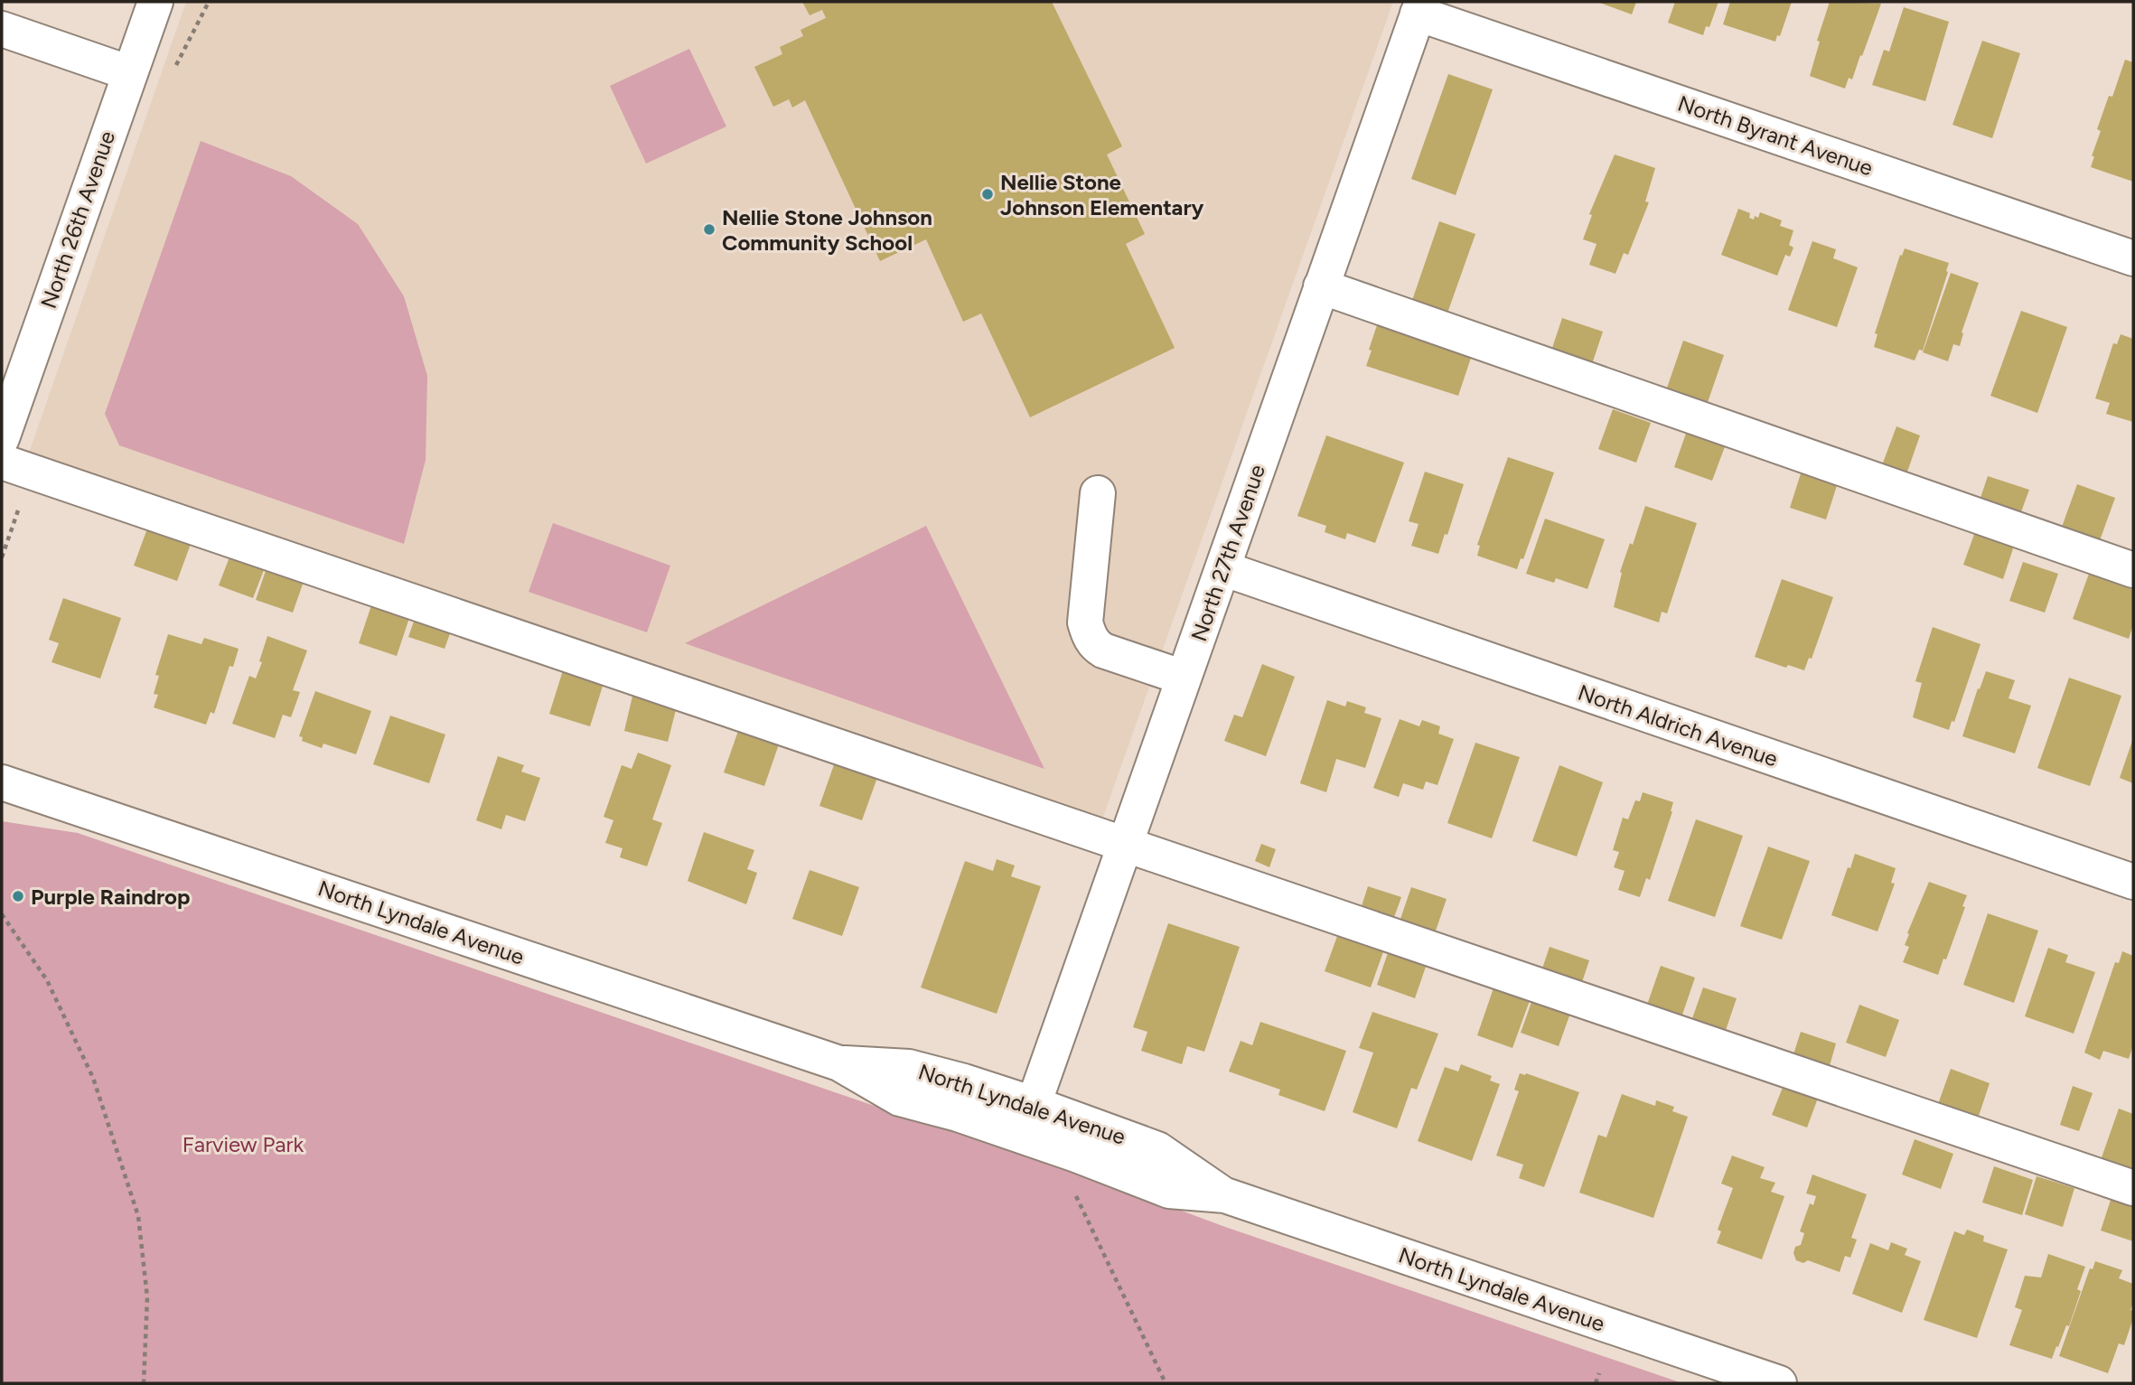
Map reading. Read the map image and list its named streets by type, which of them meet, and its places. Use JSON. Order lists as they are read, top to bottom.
{
  "streets": {
    "street": [
      "North Byrant Avenue",
      "North 26th Avenue",
      "North 27th Avenue",
      "North Aldrich Avenue",
      "North Lyndale Avenue"
    ]
  },
  "crossings": [
    ["North Byrant Avenue", "North 27th Avenue"],
    ["North 27th Avenue", "North Aldrich Avenue"],
    ["North 27th Avenue", "North Lyndale Avenue"]
  ],
  "parks": ["Farview Park"],
  "places": ["Nellie Stone Johnson Elementary", "Nellie Stone Johnson Community School", "Purple Raindrop"]
}
